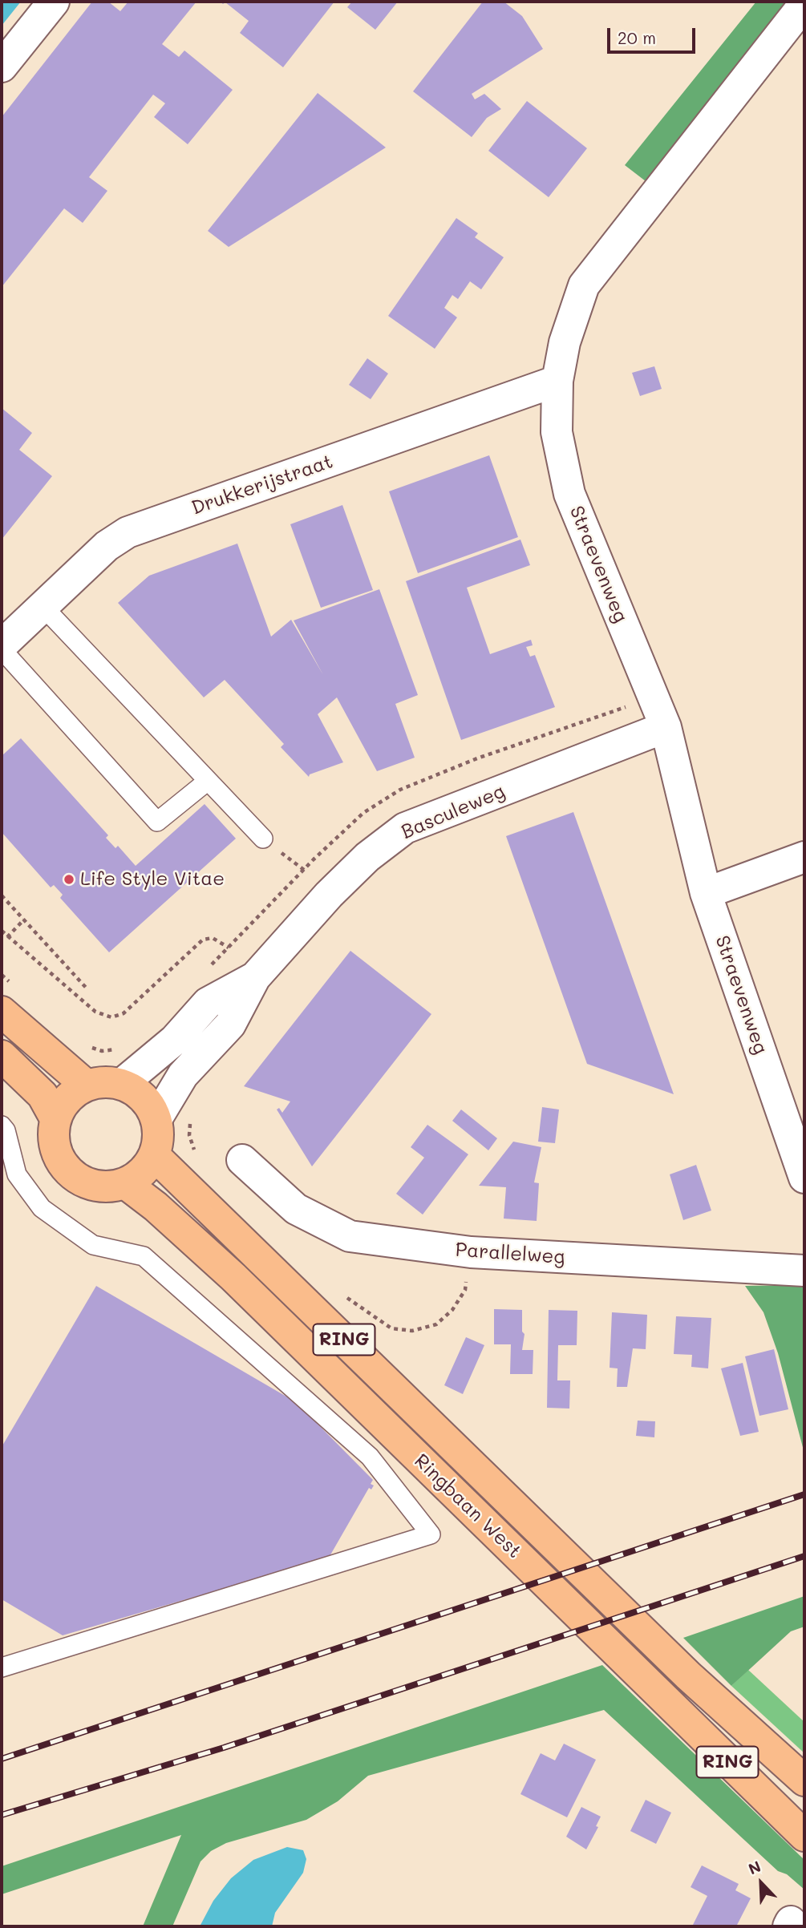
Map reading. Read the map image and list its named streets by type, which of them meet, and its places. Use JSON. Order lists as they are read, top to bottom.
{
  "streets": {
    "main road": ["RING", "Ringbaan West"],
    "street": [
      "Drukkerijstraat",
      "Straevenweg",
      "Basculeweg",
      "Parallelweg"
    ]
  },
  "crossings": [
    ["Drukkerijstraat", "Straevenweg"],
    ["Straevenweg", "Basculeweg"],
    ["Basculeweg", "Ringbaan West"]
  ],
  "places": ["Life Style Vitae"],
  "scale_bar": "20 m",
  "north": "top left"
}
